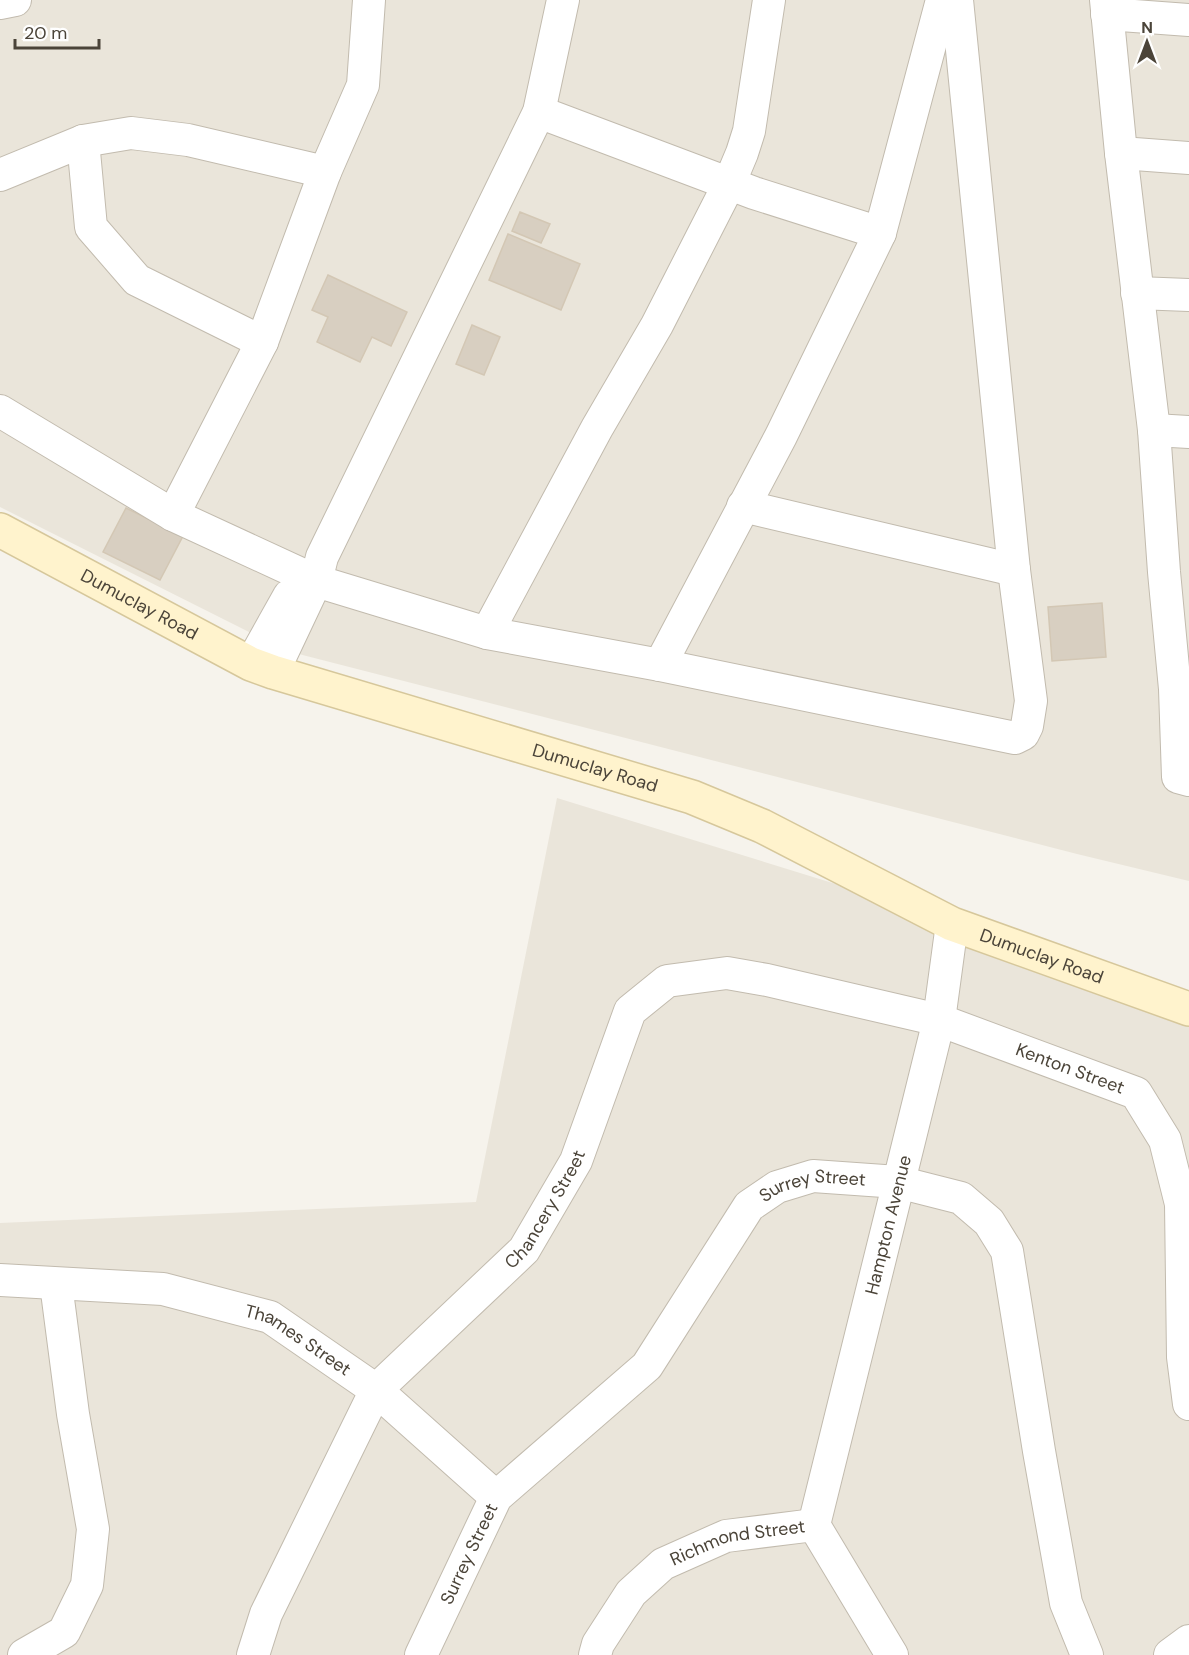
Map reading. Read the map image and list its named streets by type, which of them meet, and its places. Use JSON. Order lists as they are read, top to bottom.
{
  "streets": {
    "street": [
      "Dumuclay Road",
      "Kenton Street",
      "Surrey Street",
      "Chancery Street",
      "Hampton Avenue",
      "Thames Street",
      "Richmond Street"
    ]
  },
  "crossings": [
    ["Dumuclay Road", "Hampton Avenue"],
    ["Kenton Street", "Chancery Street"],
    ["Kenton Street", "Hampton Avenue"],
    ["Surrey Street", "Hampton Avenue"],
    ["Surrey Street", "Thames Street"],
    ["Chancery Street", "Hampton Avenue"],
    ["Chancery Street", "Thames Street"],
    ["Hampton Avenue", "Richmond Street"]
  ],
  "scale_bar": "20 m",
  "north": "top"
}
